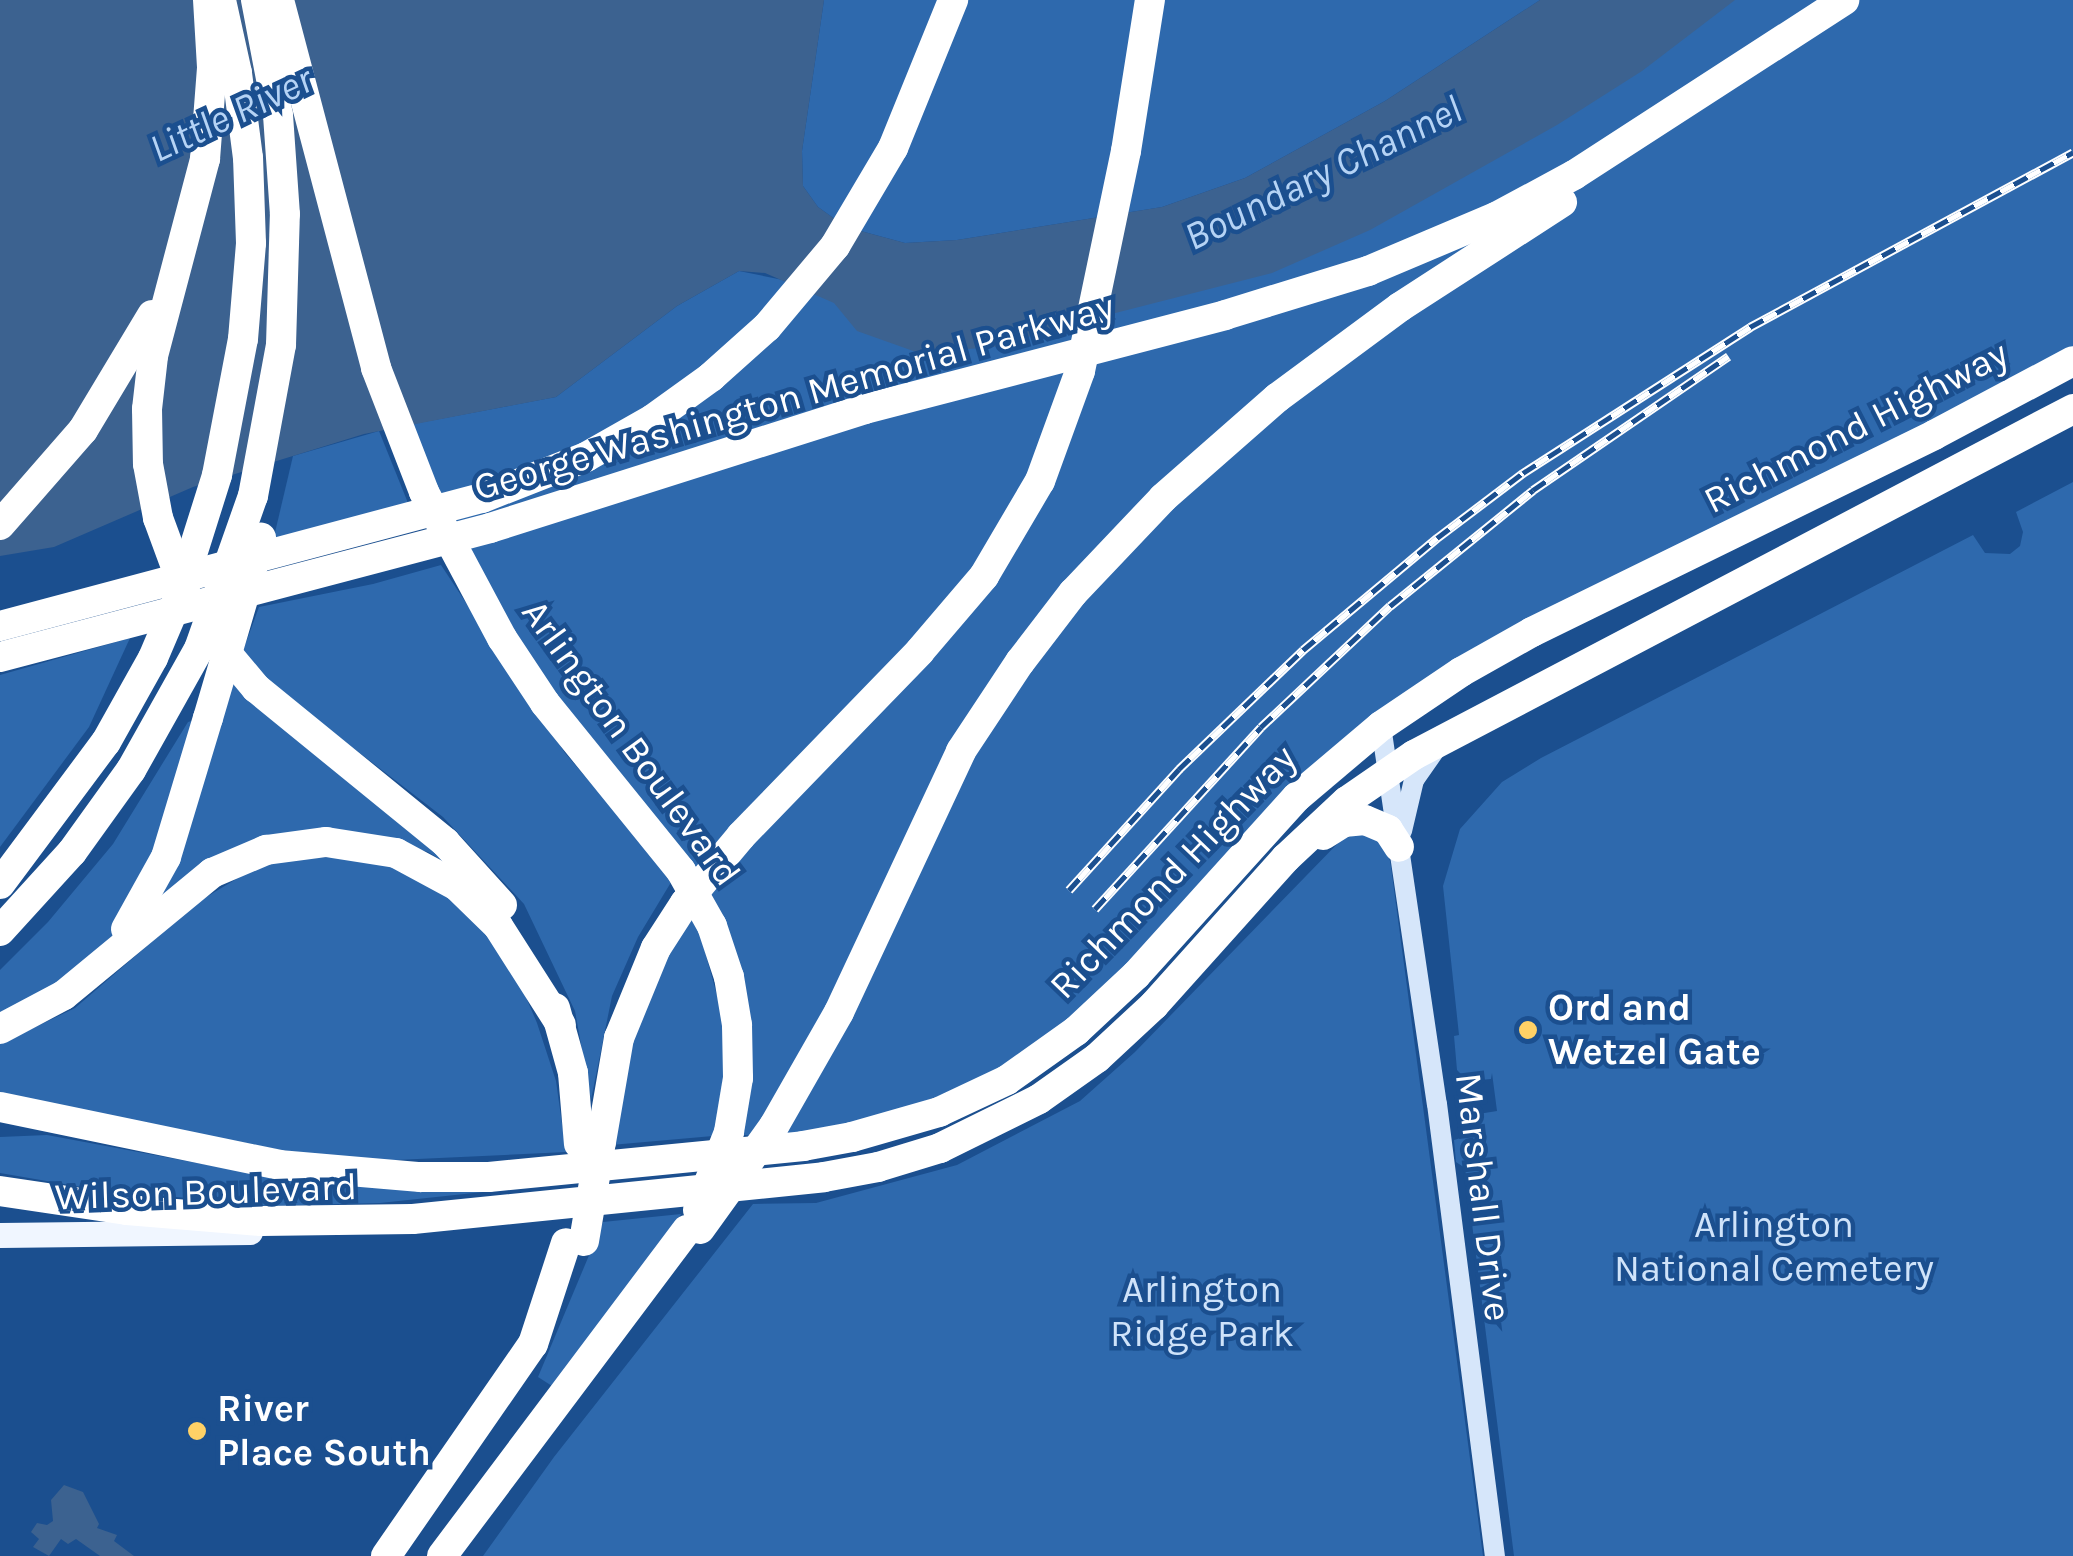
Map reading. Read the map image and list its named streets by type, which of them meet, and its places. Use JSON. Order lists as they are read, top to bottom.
{
  "streets": {
    "highway": ["George Washington Memorial Parkway", "Richmond Highway", "Arlington Boulevard"],
    "main road": ["Wilson Boulevard"],
    "street": ["Marshall Drive"]
  },
  "crossings": [
    ["Richmond Highway", "Wilson Boulevard"],
    ["Richmond Highway", "Marshall Drive"]
  ],
  "water": ["Little River", "Boundary Channel"],
  "parks": ["Arlington National Cemetery", "Arlington Ridge Park"],
  "places": ["Ord and Wetzel Gate", "River Place South"]
}
